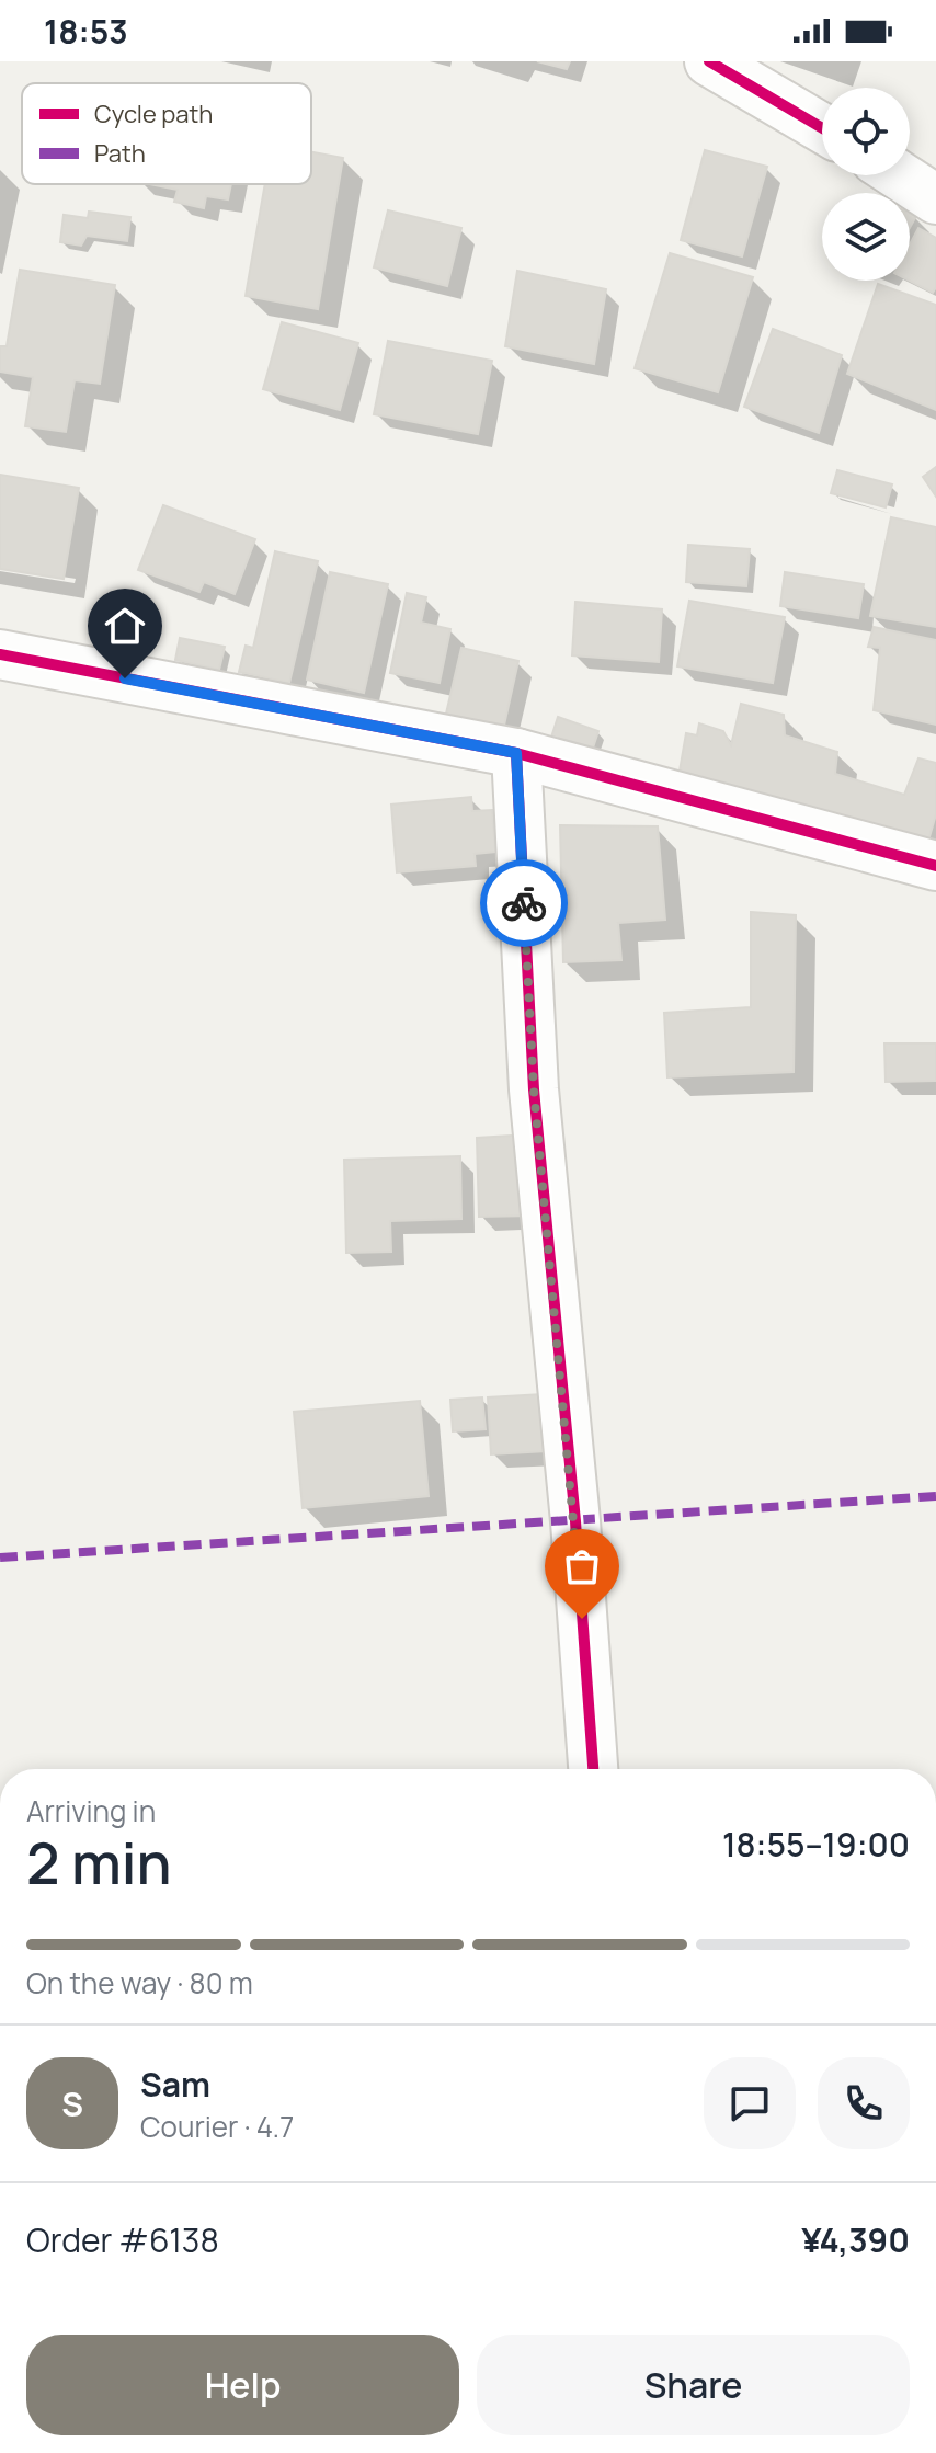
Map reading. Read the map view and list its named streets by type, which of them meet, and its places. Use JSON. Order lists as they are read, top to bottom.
{
  "legend": ["Cycle path", "Path"],
  "page": {
    "status": "18:53",
    "heading": ["2 min", "Arriving in", "18:55–19:00"],
    "panel": [
      "Sam",
      "Courier · 4.7",
      "Order #6138",
      "¥4,390"
    ],
    "bar": "On the way · 80 m",
    "round": "S",
    "buttons": ["Help", "Share"]
  }
}
